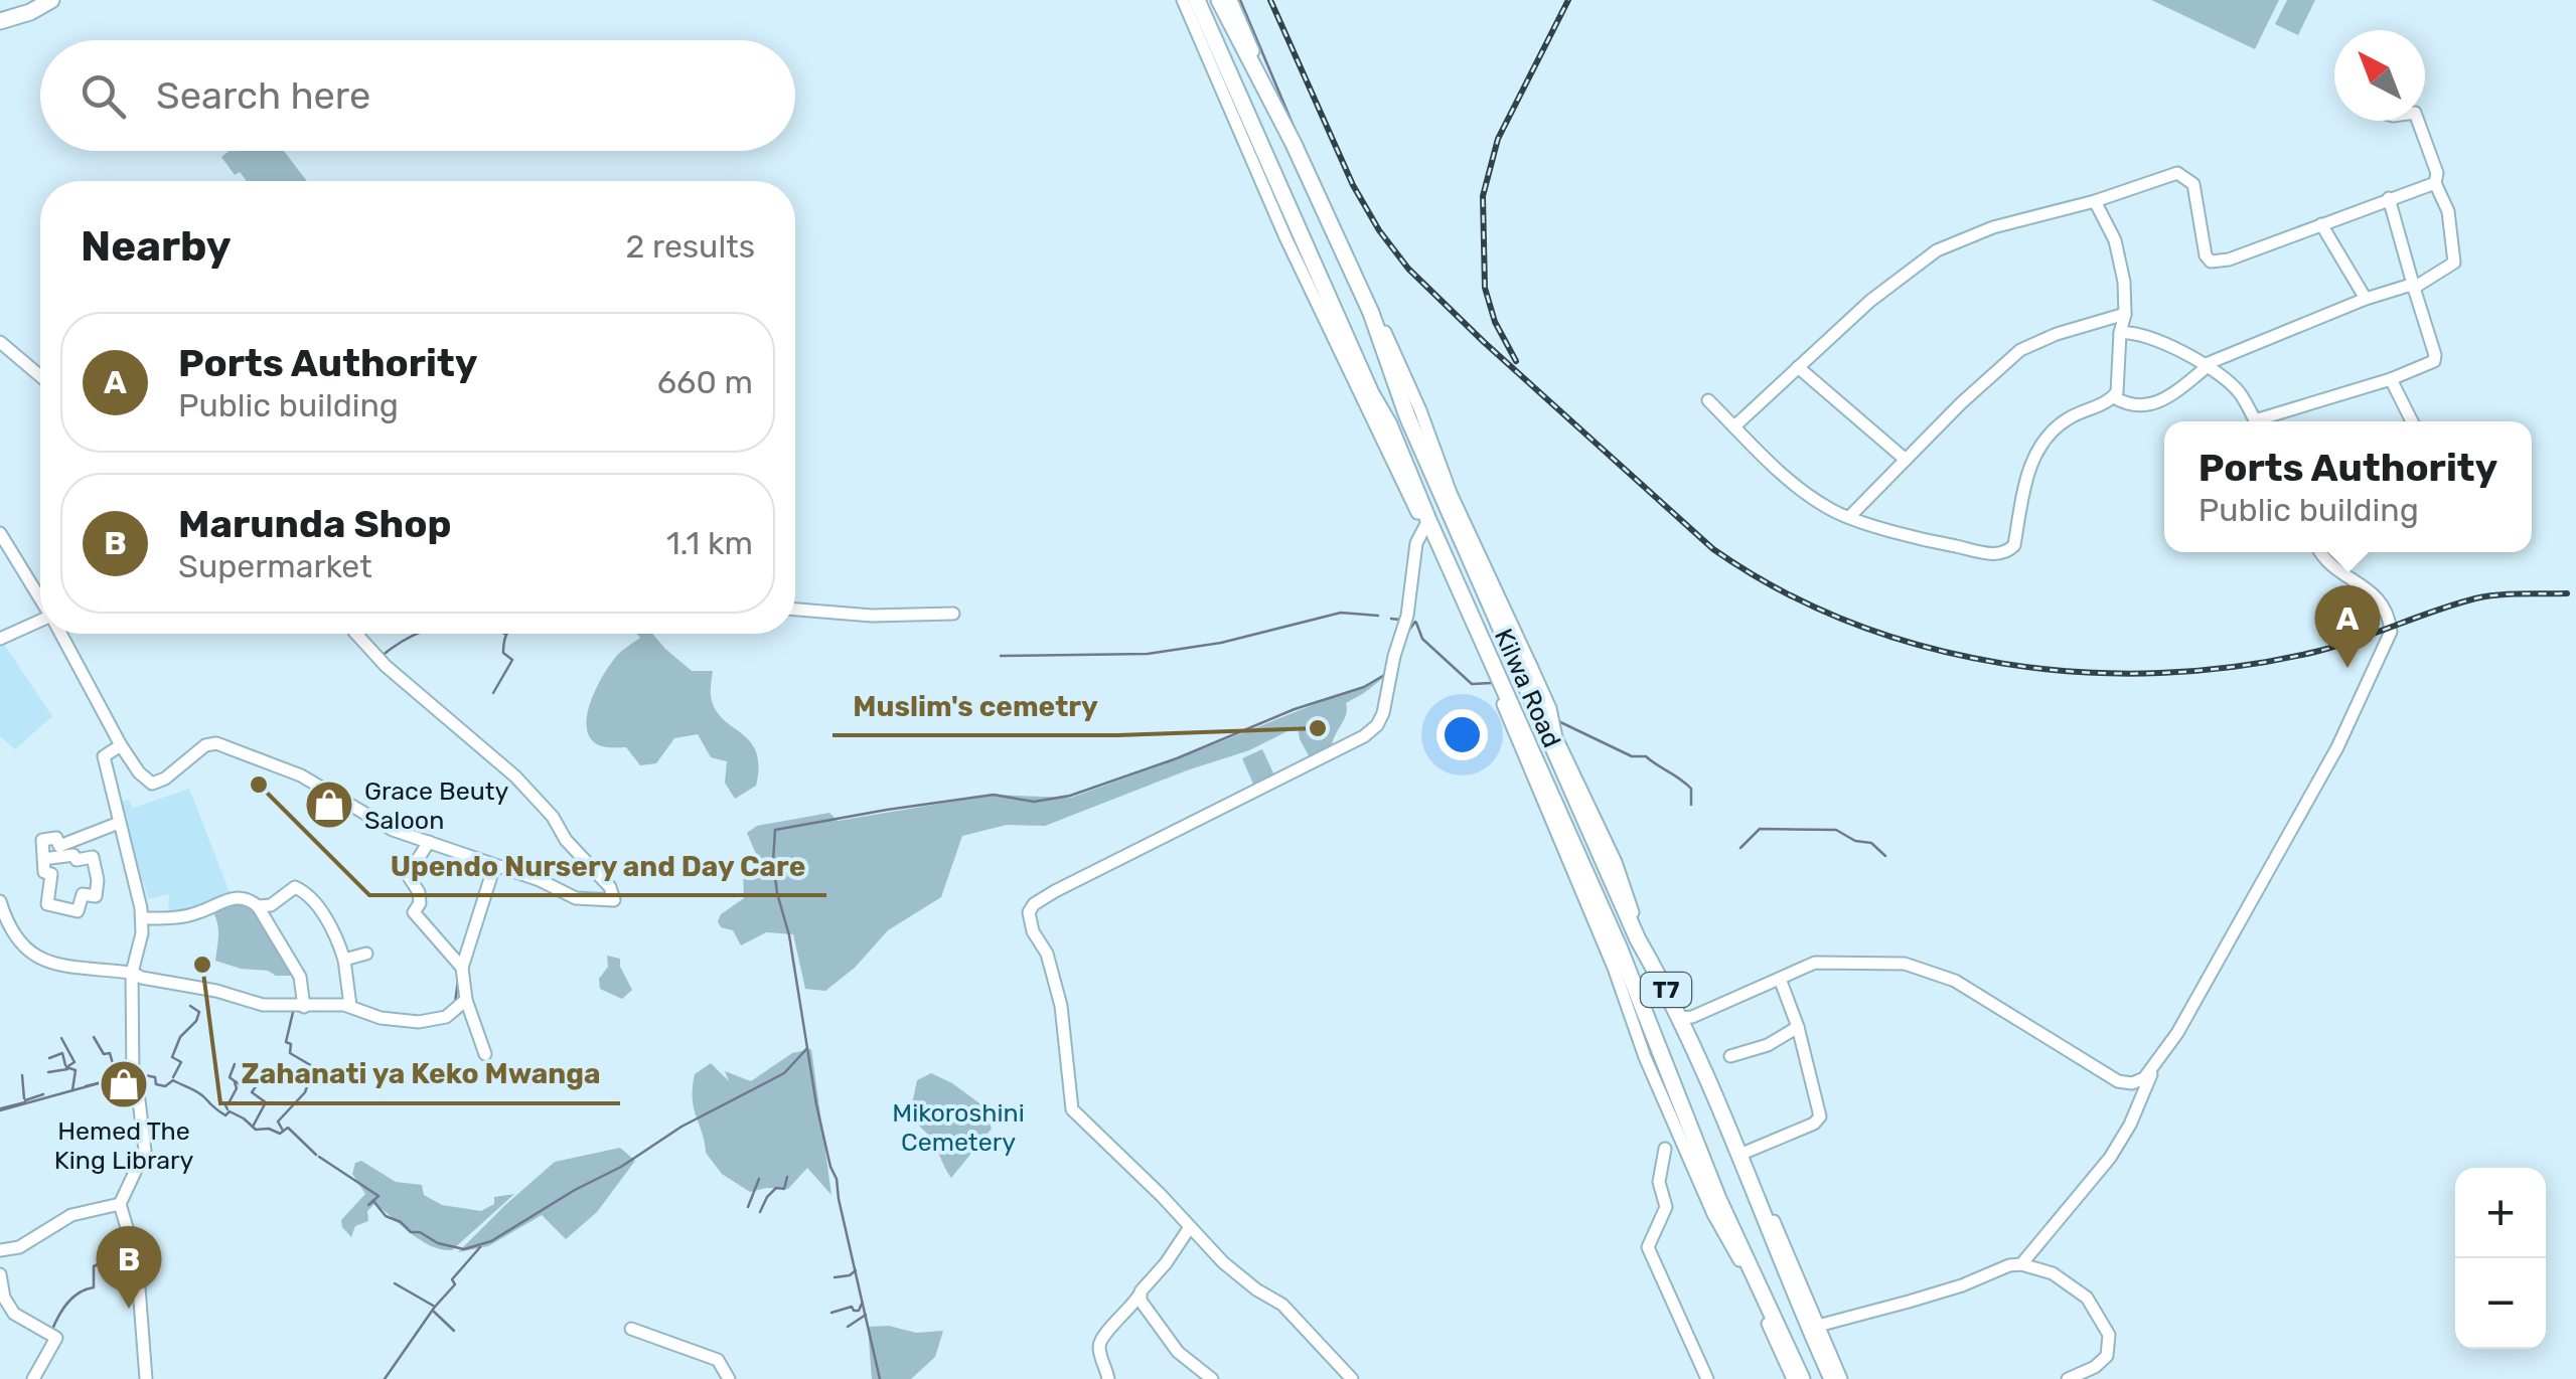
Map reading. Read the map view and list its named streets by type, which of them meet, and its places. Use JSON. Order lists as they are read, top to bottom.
{
  "streets": {
    "highway": ["Kilwa Road", "T7"]
  },
  "parks": ["Mikoroshini Cemetery"],
  "places": {
    "other": ["Muslim's cemetry", "Upendo Nursery and Day Care", "Zahanati ya Keko Mwanga"],
    "shop": ["Grace Beuty Saloon", "Hemed The King Library"]
  },
  "north": "top left",
  "page": {
    "search": "Search here",
    "heading": ["Nearby", "2 results"],
    "list": [
      {
        "mark": "A",
        "name": "Ports Authority",
        "note": "Public building",
        "value": "660 m"
      },
      {
        "mark": "B",
        "name": "Marunda Shop",
        "note": "Supermarket",
        "value": "1.1 km"
      }
    ],
    "popup": ["Ports Authority", "Public building"],
    "pins": ["A", "B"],
    "map_buttons": ["+", "−"]
  }
}
